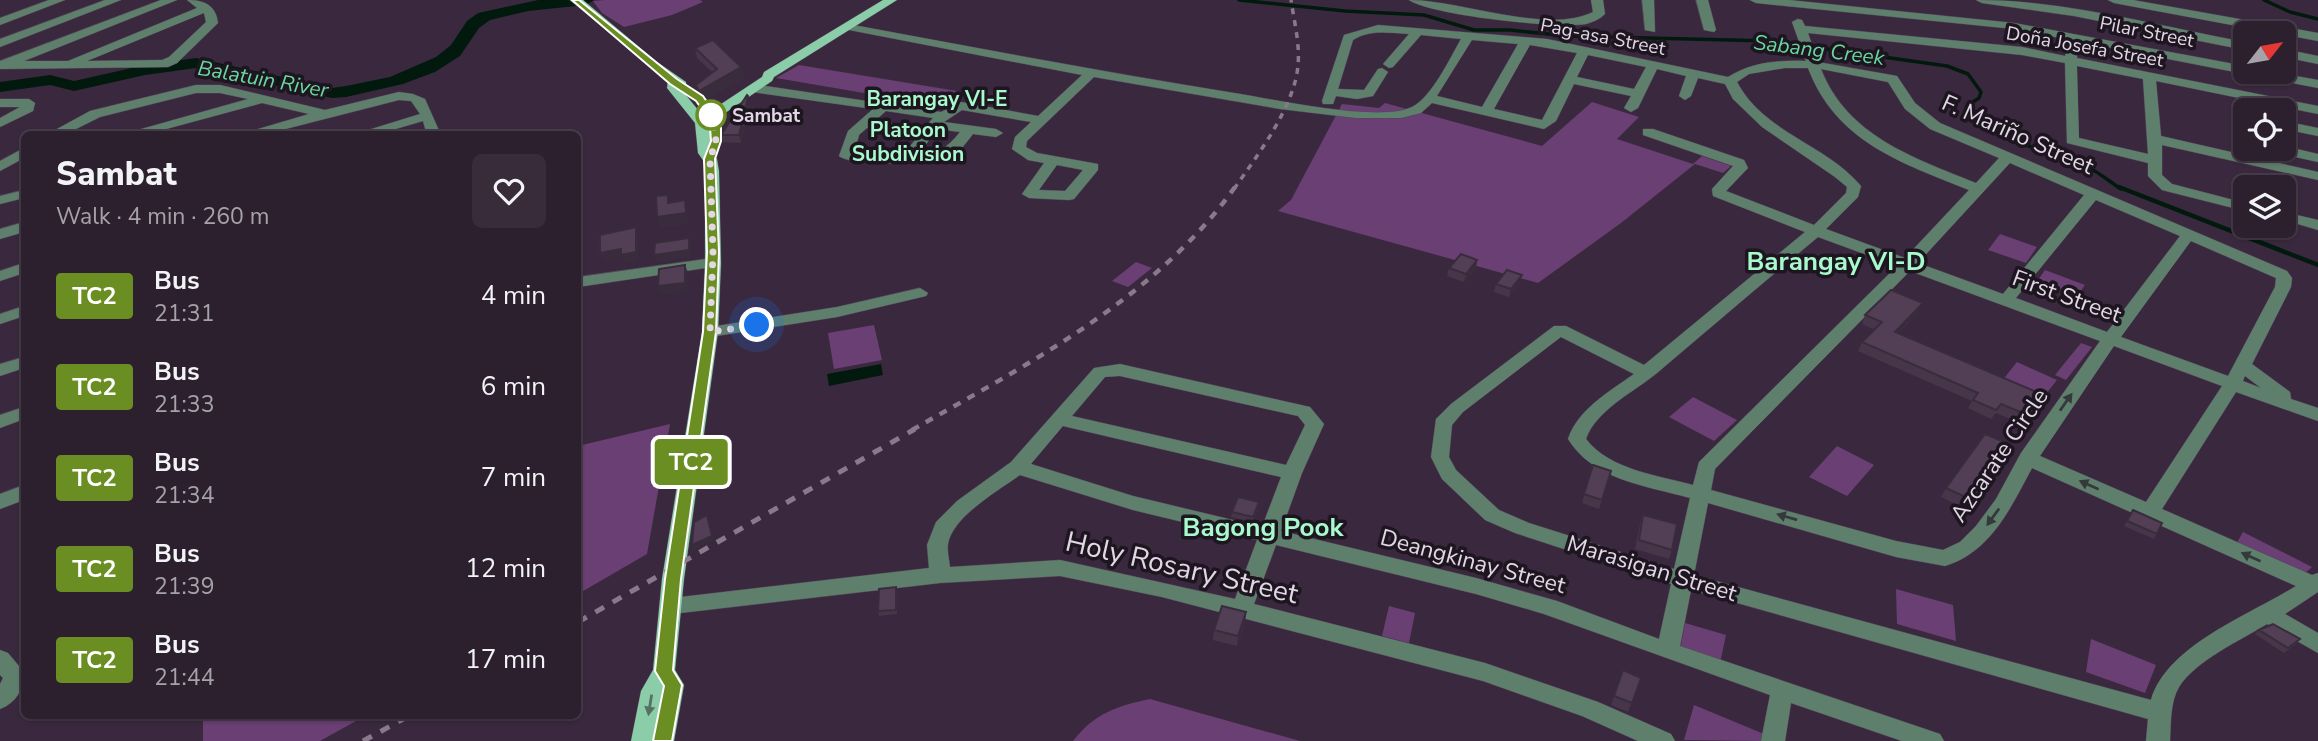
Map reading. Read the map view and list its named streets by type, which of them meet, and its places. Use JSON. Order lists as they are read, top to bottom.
{
  "streets": {
    "street": [
      "Pilar Street",
      "Pag-asa Street",
      "Doña Josefa Street",
      "F. Mariño Street",
      "First Street",
      "Azcarate Circle",
      "Deangkinay Street",
      "Holy Rosary Street",
      "Marasigan Street"
    ]
  },
  "crossings": [
    ["Pag-asa Street", "F. Mariño Street"],
    ["F. Mariño Street", "First Street"],
    ["F. Mariño Street", "Azcarate Circle"],
    ["First Street", "Azcarate Circle"]
  ],
  "districts": [
    "Barangay VI-E",
    "Platoon Subdivision",
    "Barangay VI-D",
    "Bagong Pook"
  ],
  "water": ["Sabang Creek", "Balatuin River"],
  "places": ["Sambat"],
  "lines": ["bus line TC2"],
  "north": "top right",
  "page": {
    "on_map": "TC2",
    "heading": ["Sambat", "Walk · 4 min · 260 m"],
    "list": [
      {
        "mark": "TC2",
        "name": "Bus",
        "note": "21:31",
        "value": "4 min"
      },
      {
        "mark": "TC2",
        "name": "Bus",
        "note": "21:33",
        "value": "6 min"
      },
      {
        "mark": "TC2",
        "name": "Bus",
        "note": "21:34",
        "value": "7 min"
      },
      {
        "mark": "TC2",
        "name": "Bus",
        "note": "21:39",
        "value": "12 min"
      },
      {
        "mark": "TC2",
        "name": "Bus",
        "note": "21:44",
        "value": "17 min"
      }
    ]
  }
}
